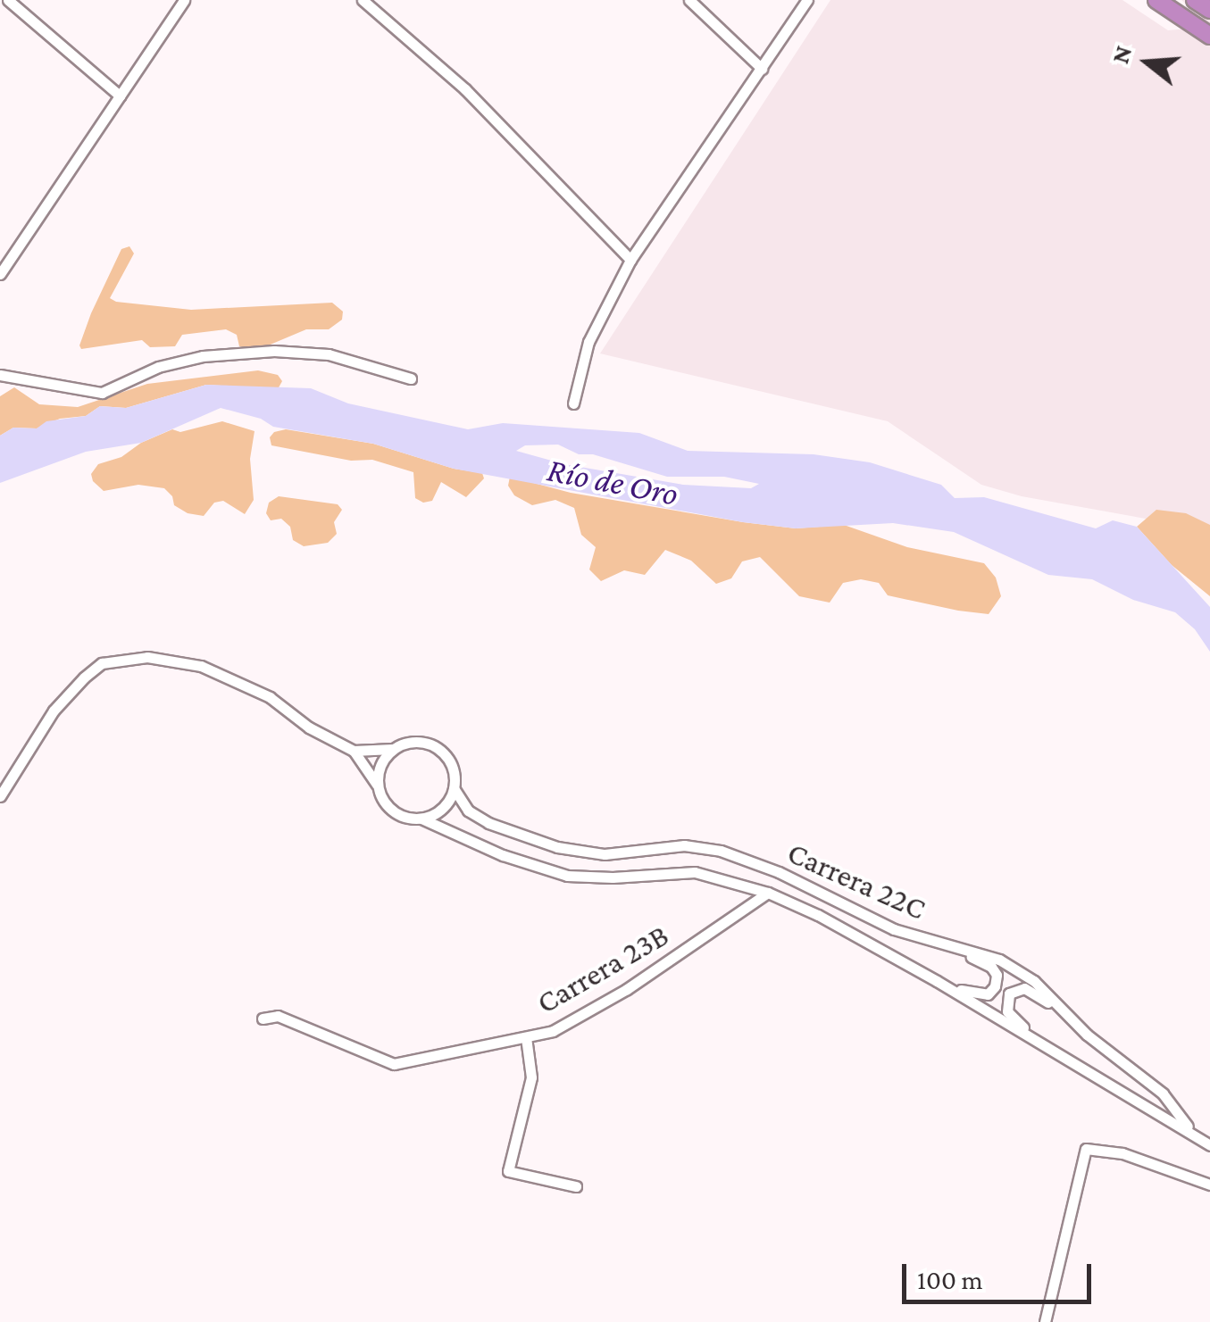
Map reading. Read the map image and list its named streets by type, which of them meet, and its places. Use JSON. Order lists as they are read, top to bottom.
{
  "streets": {
    "street": ["Carrera 22C", "Carrera 23B"]
  },
  "crossings": [
    ["Carrera 22C", "Carrera 23B"]
  ],
  "water": ["Río de Oro"],
  "scale_bar": "100 m",
  "north": "left"
}
